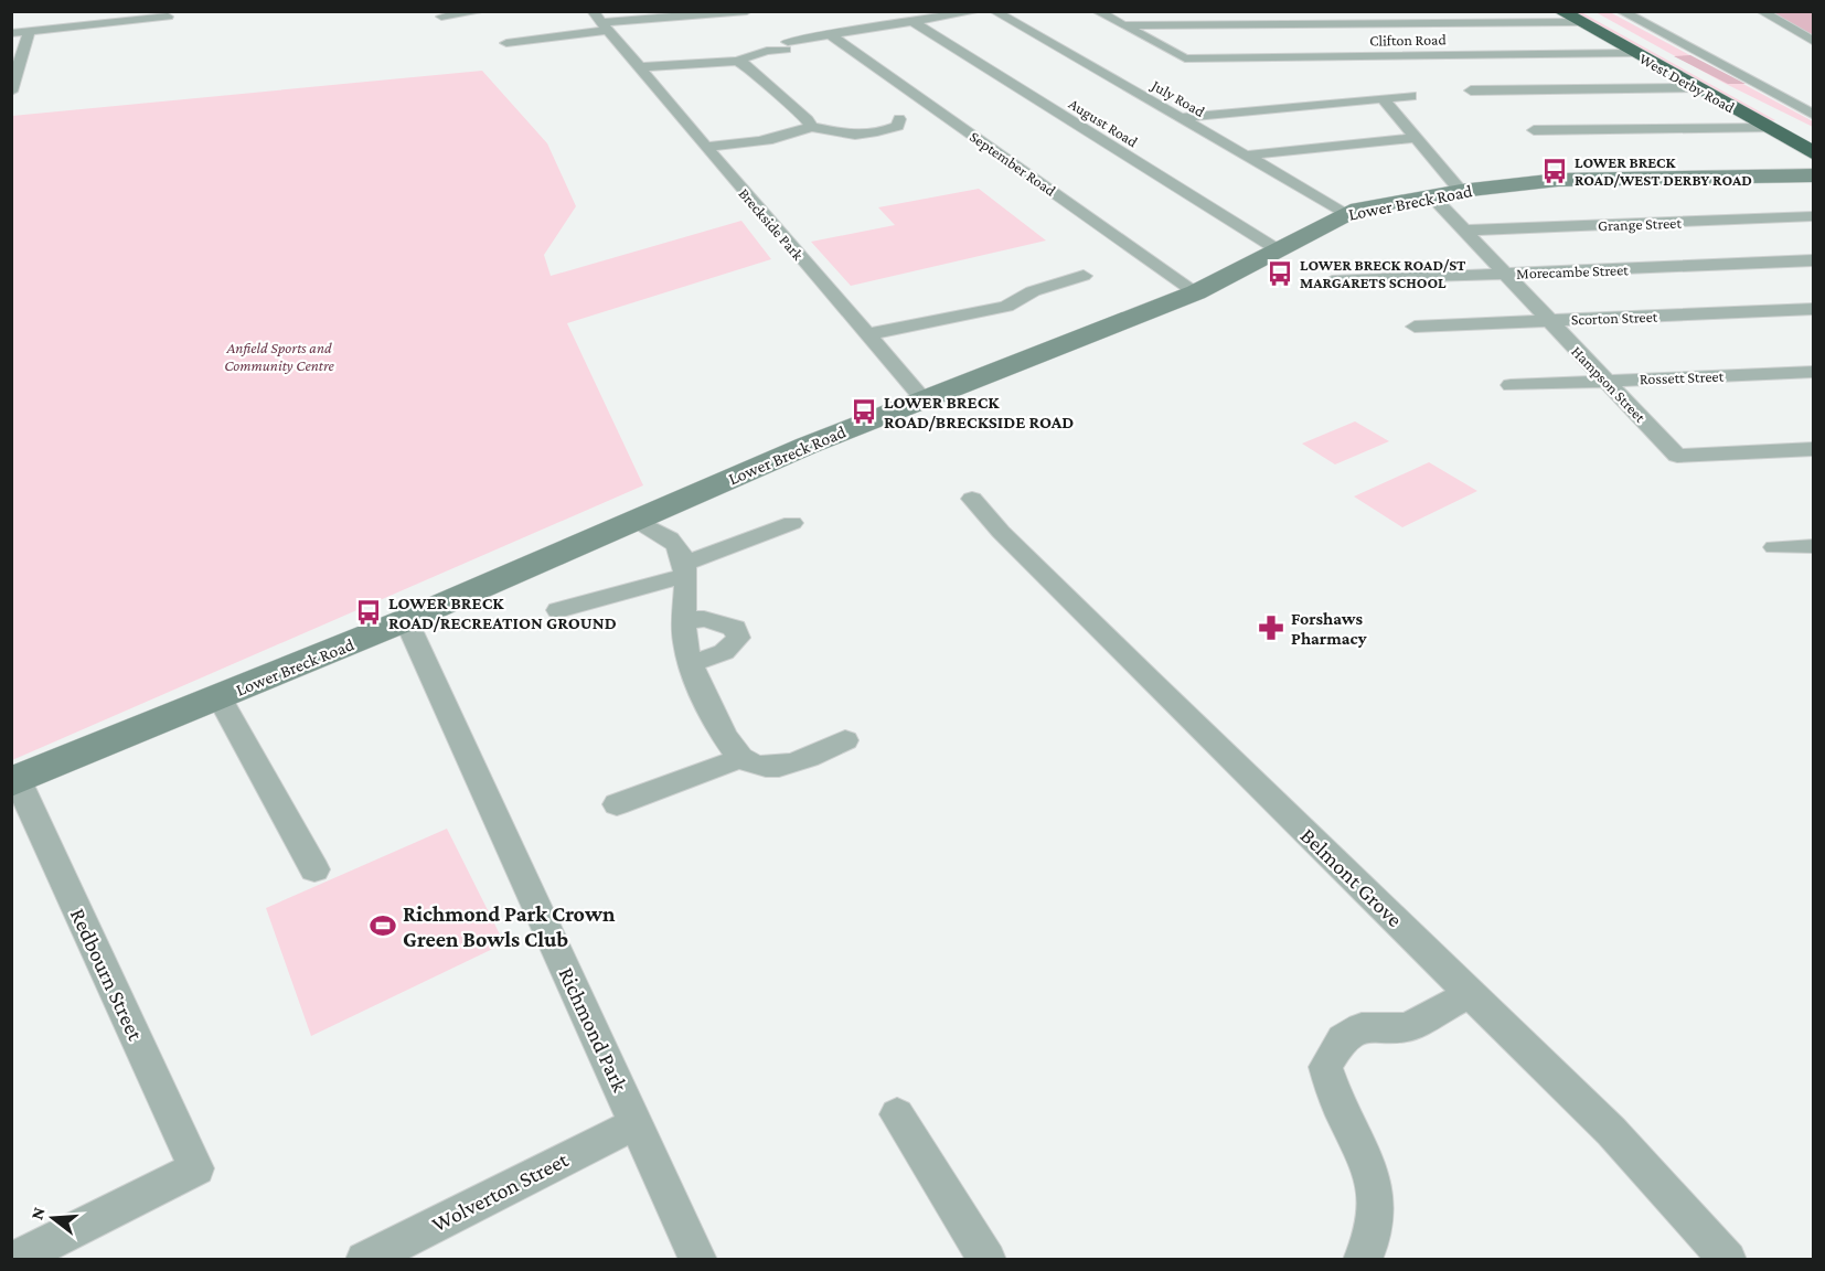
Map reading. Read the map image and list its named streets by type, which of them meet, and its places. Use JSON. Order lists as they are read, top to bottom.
{
  "streets": {
    "highway": ["West Derby Road"],
    "street": [
      "Clifton Road",
      "July Road",
      "August Road",
      "September Road",
      "Lower Breck Road",
      "Breckside Park",
      "Grange Street",
      "Morecambe Street",
      "Scorton Street",
      "Rossett Street",
      "Hampson Street",
      "Belmont Grove",
      "Redbourn Street",
      "Richmond Park",
      "Wolverton Street"
    ]
  },
  "crossings": [
    ["Clifton Road", "West Derby Road"],
    ["July Road", "Lower Breck Road"],
    ["August Road", "Lower Breck Road"],
    ["September Road", "Lower Breck Road"],
    ["Lower Breck Road", "Breckside Park"],
    ["Lower Breck Road", "Hampson Street"],
    ["Lower Breck Road", "Redbourn Street"],
    ["Lower Breck Road", "Richmond Park"],
    ["Grange Street", "Hampson Street"],
    ["Morecambe Street", "Hampson Street"],
    ["Scorton Street", "Hampson Street"],
    ["Rossett Street", "Hampson Street"],
    ["Richmond Park", "Wolverton Street"]
  ],
  "parks": ["Anfield Sports and Community Centre"],
  "places": {
    "bus stop": [
      "LOWER BRECK ROAD/WEST DERBY ROAD",
      "LOWER BRECK ROAD/ST MARGARETS SCHOOL",
      "LOWER BRECK ROAD/BRECKSIDE ROAD",
      "LOWER BRECK ROAD/RECREATION GROUND"
    ],
    "pharmacy": ["Forshaws Pharmacy"],
    "sports": ["Richmond Park Crown Green Bowls Club"]
  },
  "north": "left"
}
